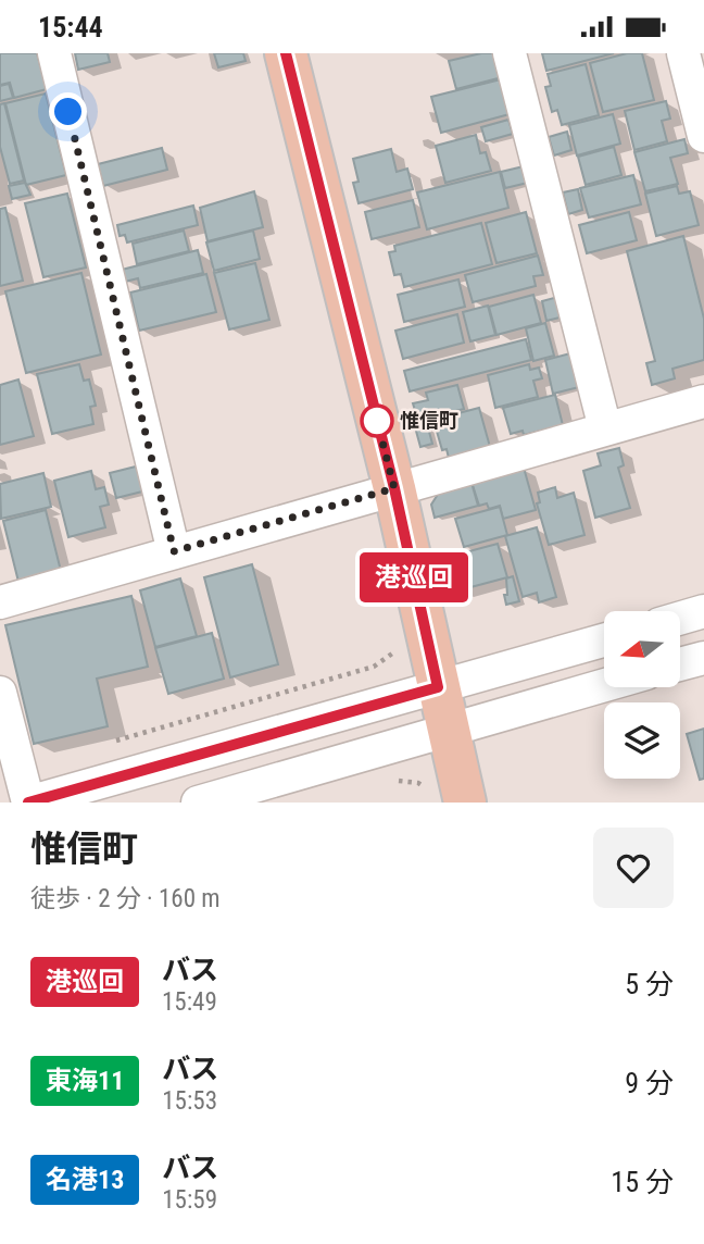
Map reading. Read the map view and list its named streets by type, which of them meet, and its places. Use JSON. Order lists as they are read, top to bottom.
{
  "places": ["惟信町"],
  "lines": ["bus line 港巡回"],
  "north": "left",
  "page": {
    "status": "15:44",
    "on_map": "港巡回",
    "heading": ["惟信町", "徒歩 · 2 分 · 160 m"],
    "list": [
      {
        "mark": "港巡回",
        "name": "バス",
        "note": "15:49",
        "value": "5 分"
      },
      {
        "mark": "東海11",
        "name": "バス",
        "note": "15:53",
        "value": "9 分"
      },
      {
        "mark": "名港13",
        "name": "バス",
        "note": "15:59",
        "value": "15 分"
      }
    ]
  }
}
